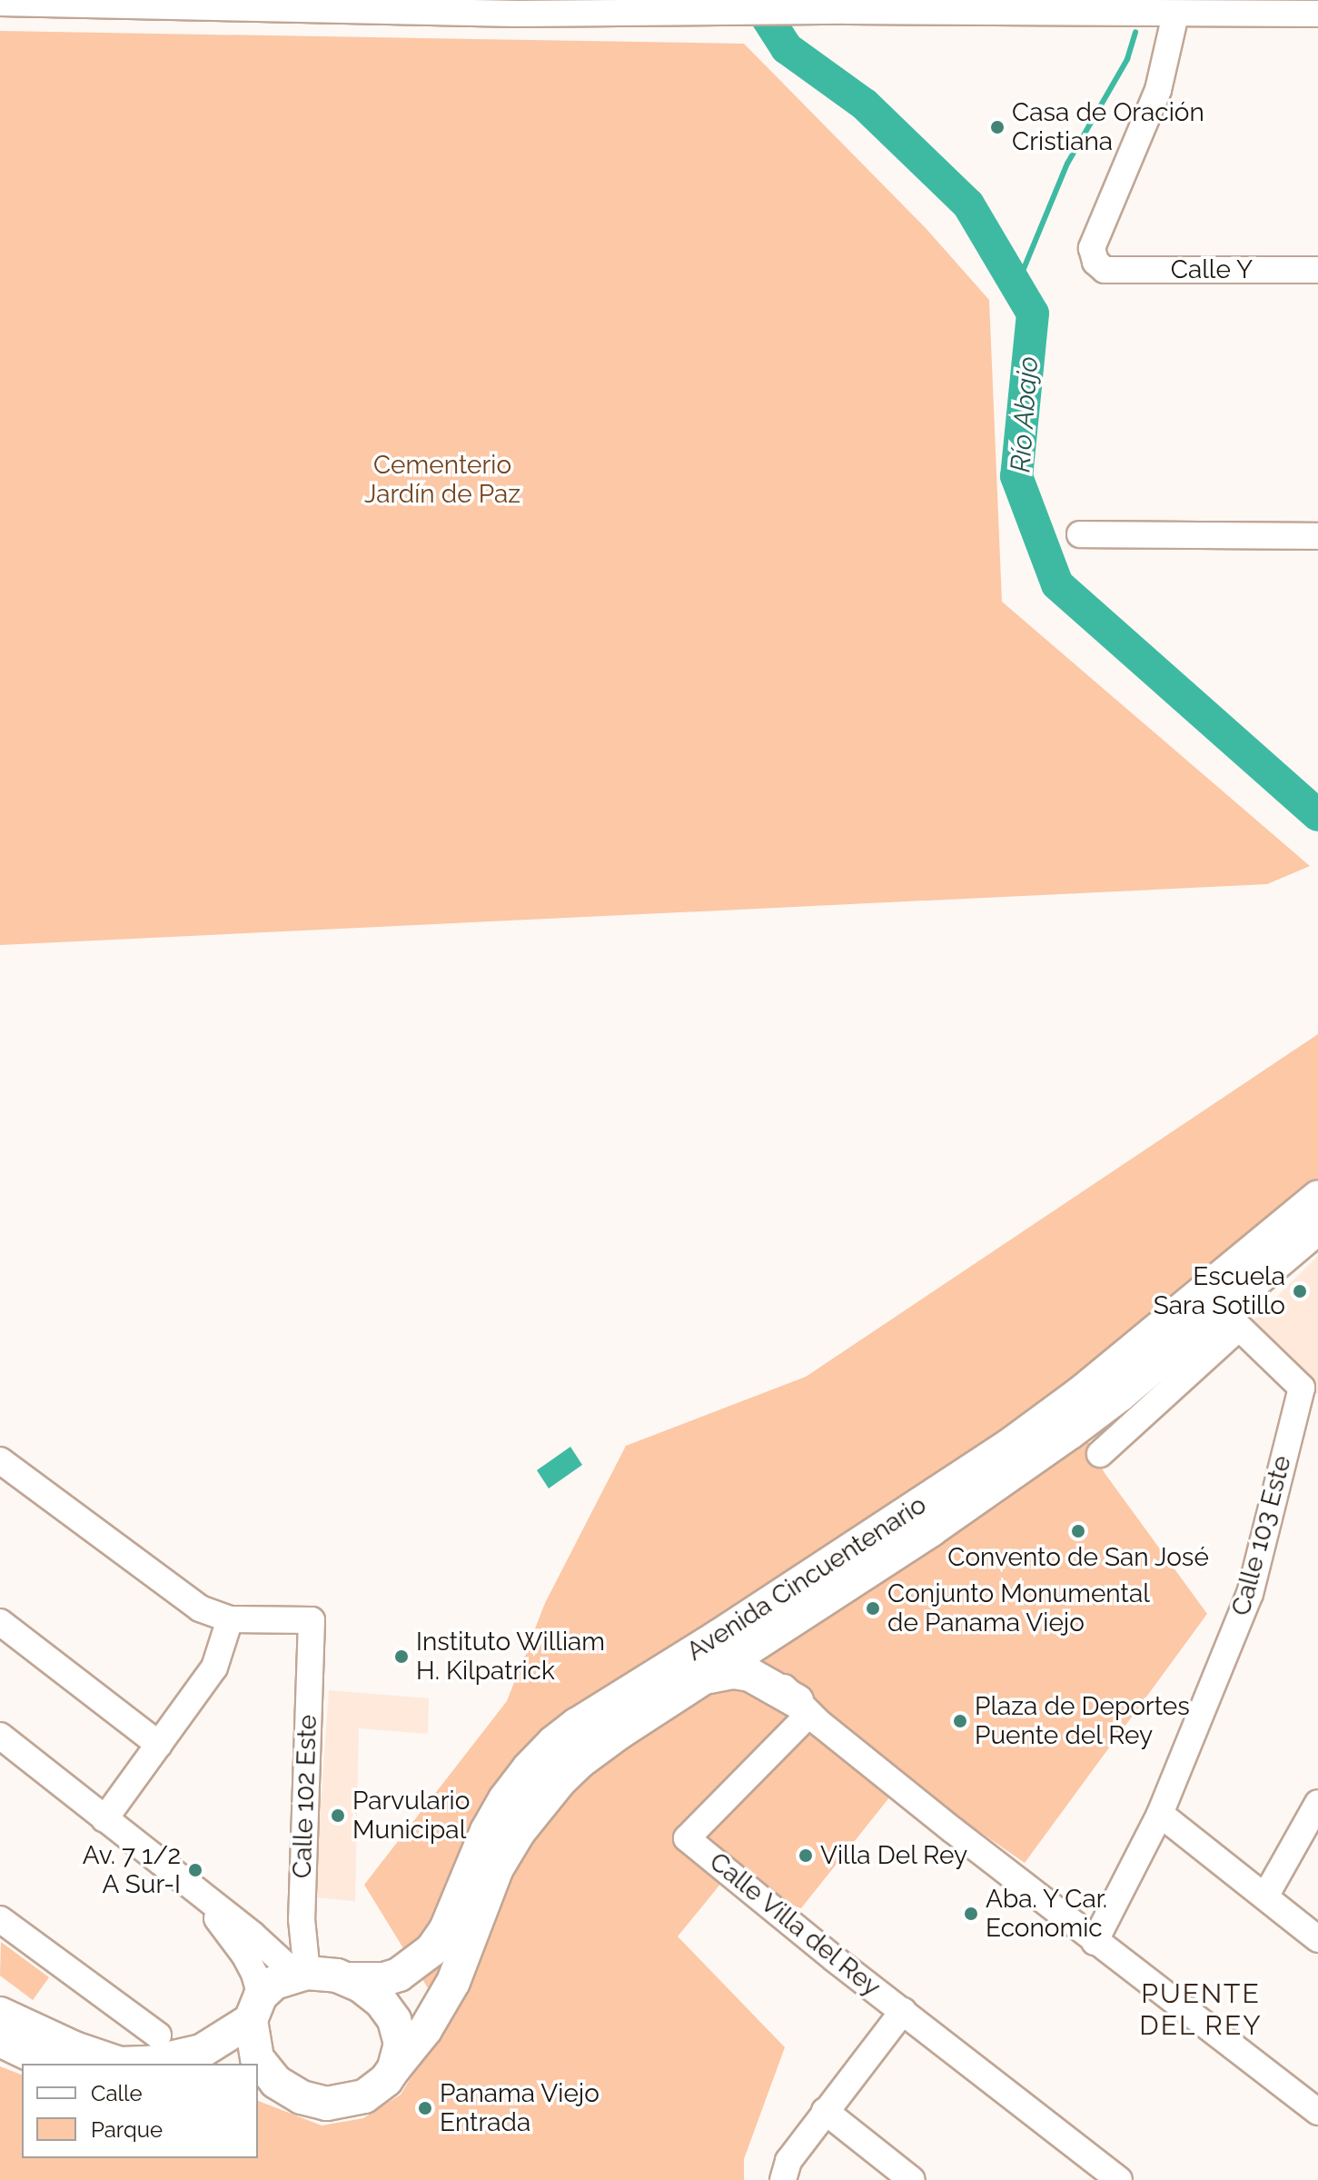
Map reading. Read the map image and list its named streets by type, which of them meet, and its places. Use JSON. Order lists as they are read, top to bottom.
{
  "streets": {
    "main road": ["Avenida Cincuentenario"],
    "street": [
      "Calle Y",
      "Calle 103 Este",
      "Calle 102 Este",
      "Calle Villa del Rey"
    ]
  },
  "crossings": [
    ["Calle 103 Este", "Avenida Cincuentenario"],
    ["Avenida Cincuentenario", "Calle 102 Este"]
  ],
  "districts": ["PUENTE DEL REY"],
  "water": ["Río Abajo"],
  "parks": ["Cementerio Jardín de Paz"],
  "places": [
    "Casa de Oración Cristiana",
    "Escuela Sara Sotillo",
    "Convento de San José",
    "Conjunto Monumental de Panama Viejo",
    "Instituto William H. Kilpatrick",
    "Plaza de Deportes Puente del Rey",
    "Parvulario Municipal",
    "Villa Del Rey",
    "Av. 7 1/2 A Sur-I",
    "Aba. Y Car. Economic",
    "Panama Viejo Entrada"
  ],
  "legend": ["Calle", "Parque"]
}
